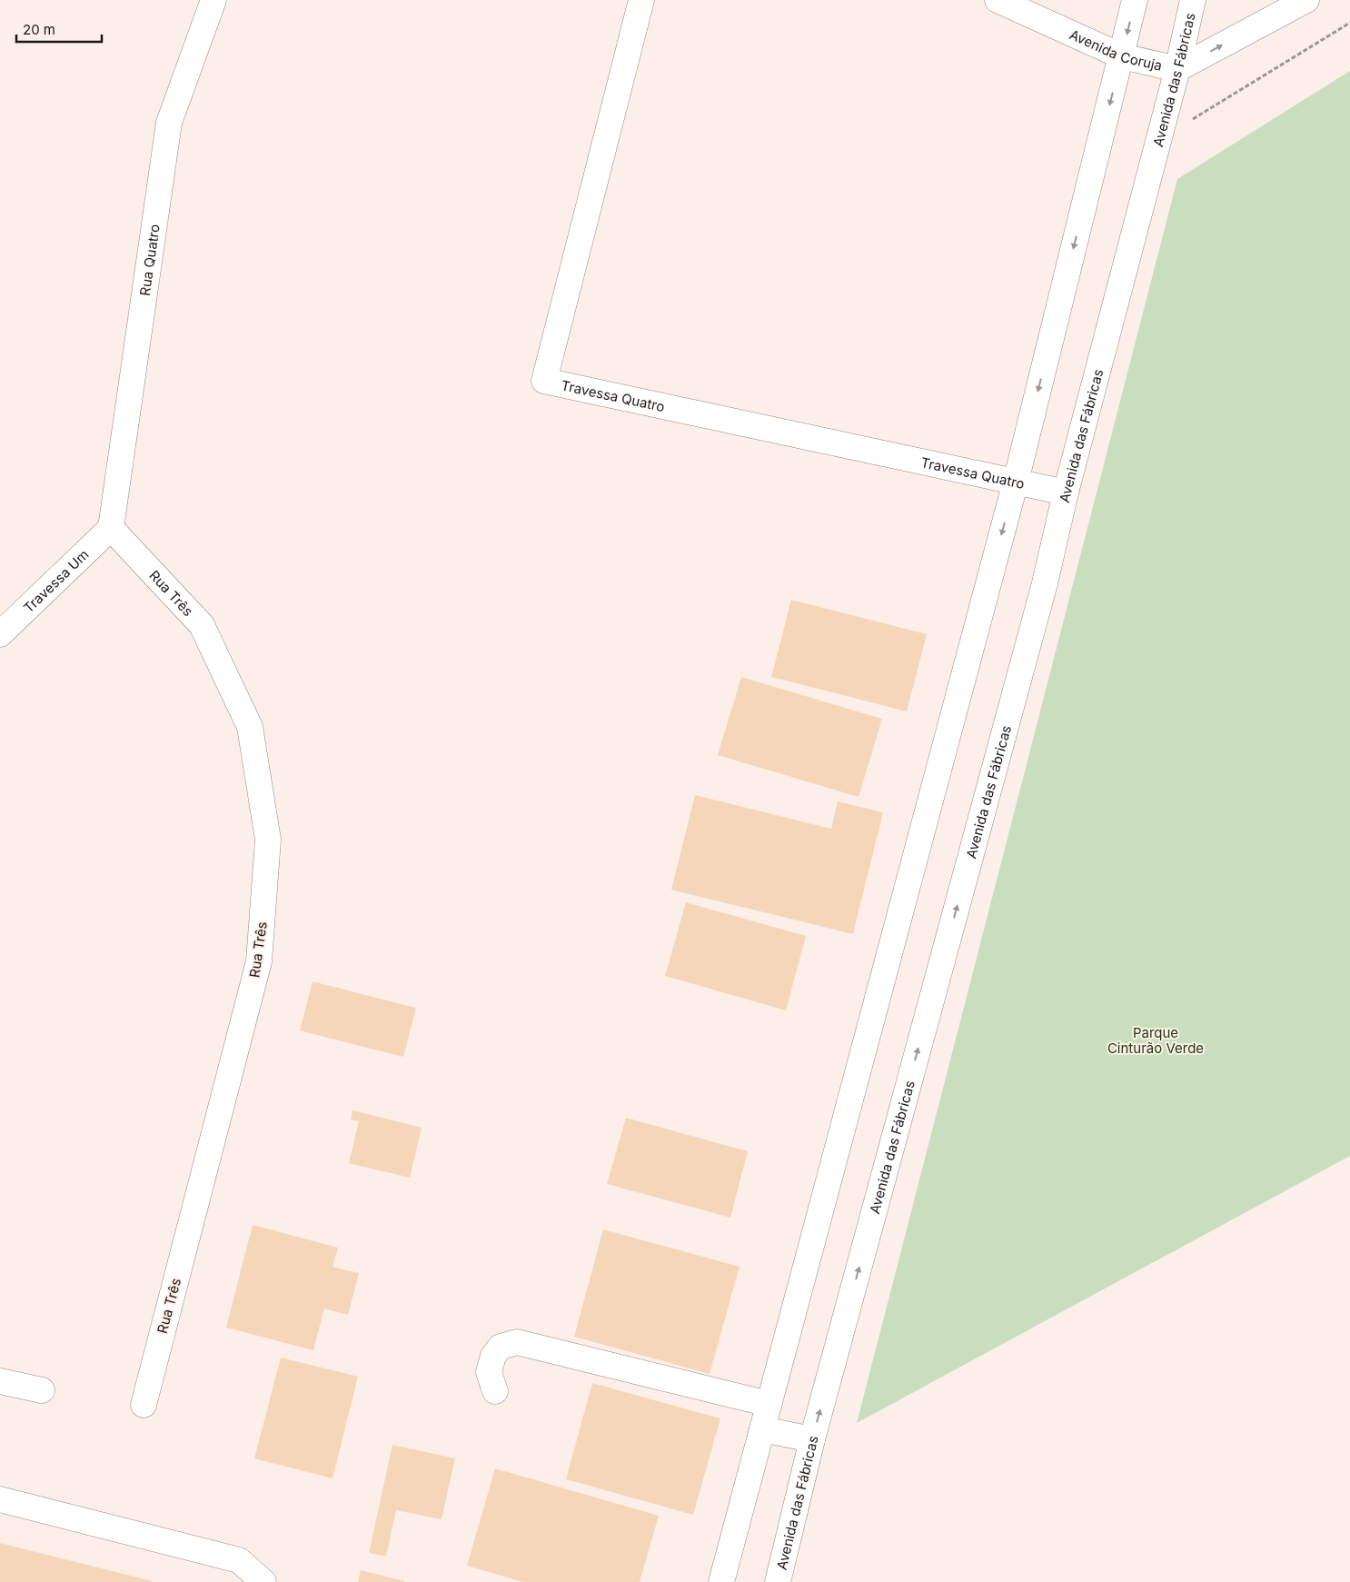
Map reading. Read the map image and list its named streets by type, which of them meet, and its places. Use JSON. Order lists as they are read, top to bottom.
{
  "streets": {
    "street": [
      "Avenida Coruja",
      "Avenida das Fábricas",
      "Rua Quatro",
      "Travessa Quatro",
      "Travessa Um",
      "Rua Três"
    ]
  },
  "crossings": [
    ["Avenida Coruja", "Avenida das Fábricas"],
    ["Avenida das Fábricas", "Travessa Quatro"],
    ["Rua Quatro", "Travessa Um"],
    ["Rua Quatro", "Rua Três"],
    ["Travessa Um", "Rua Três"]
  ],
  "one_way": ["Avenida Coruja"],
  "parks": ["Parque Cinturão Verde"],
  "scale_bar": "20 m"
}
